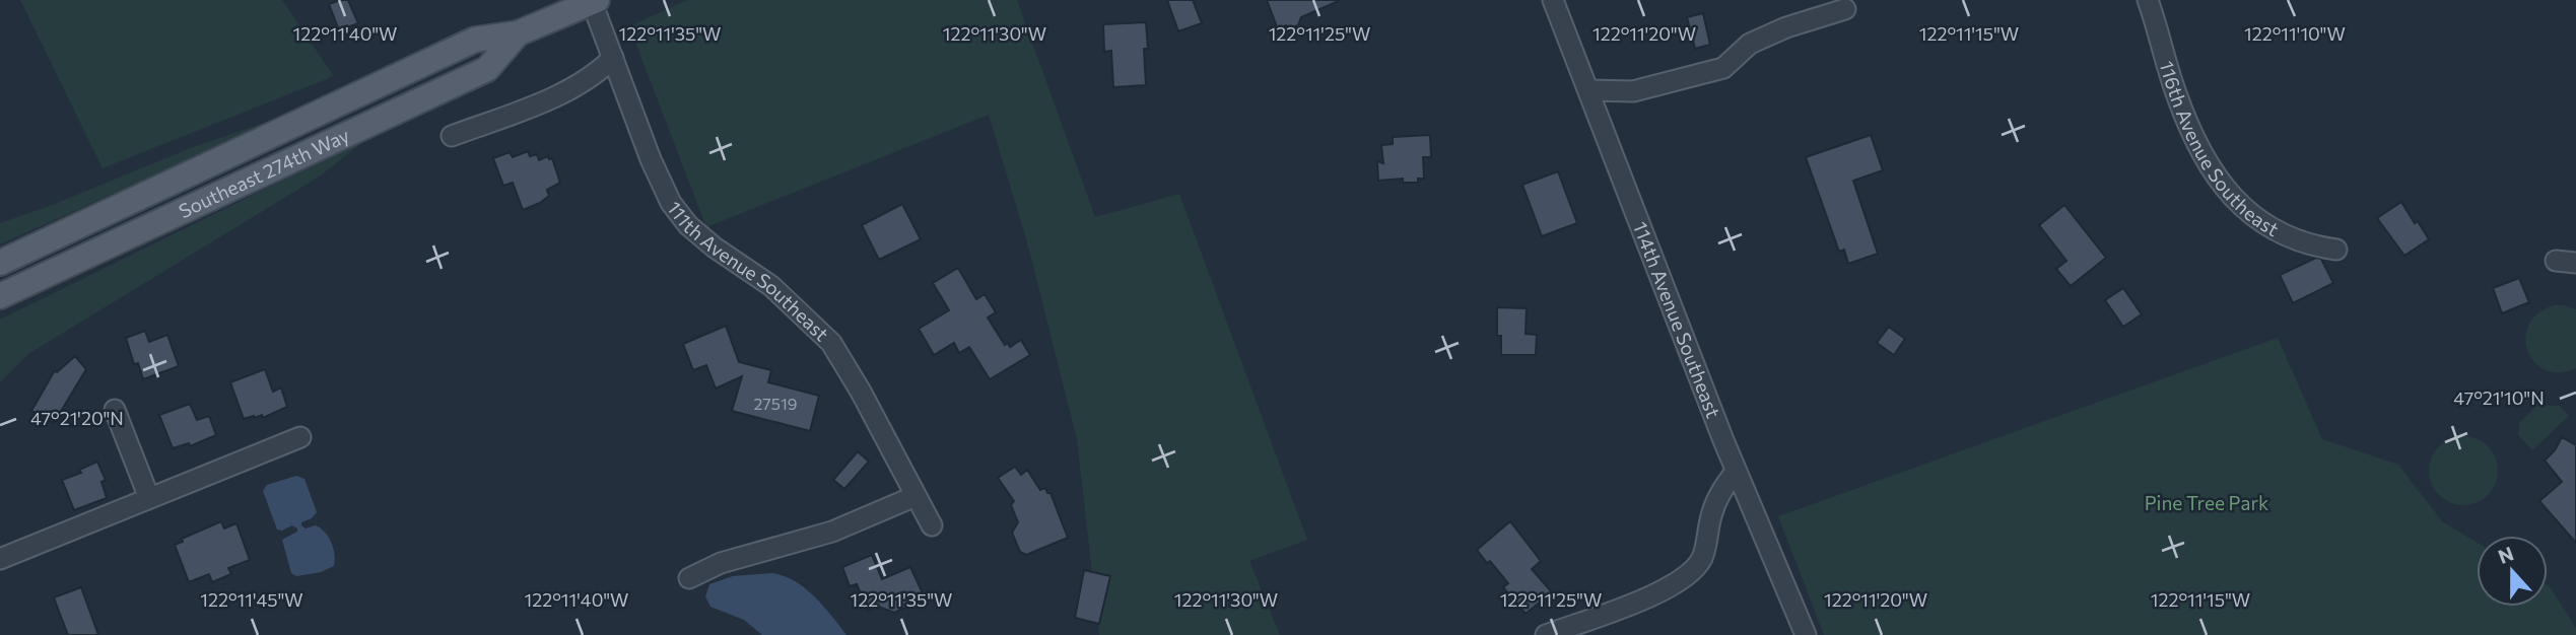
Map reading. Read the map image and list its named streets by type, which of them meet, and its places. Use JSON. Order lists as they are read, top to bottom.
{
  "streets": {
    "main road": ["Southeast 274th Way"],
    "street": ["116th Avenue Southeast", "111th Avenue Southeast", "114th Avenue Southeast"]
  },
  "crossings": [
    ["Southeast 274th Way", "111th Avenue Southeast"]
  ],
  "parks": ["Pine Tree Park"],
  "house_numbers": ["27519"],
  "north": "top",
  "coordinates": [
    "122°11'15\"W",
    "122°11'40\"W",
    "122°11'35\"W",
    "122°11'30\"W",
    "122°11'25\"W",
    "122°11'20\"W",
    "122°11'10\"W",
    "47°21'10\"N",
    "47°21'20\"N",
    "122°11'45\"W"
  ]
}
